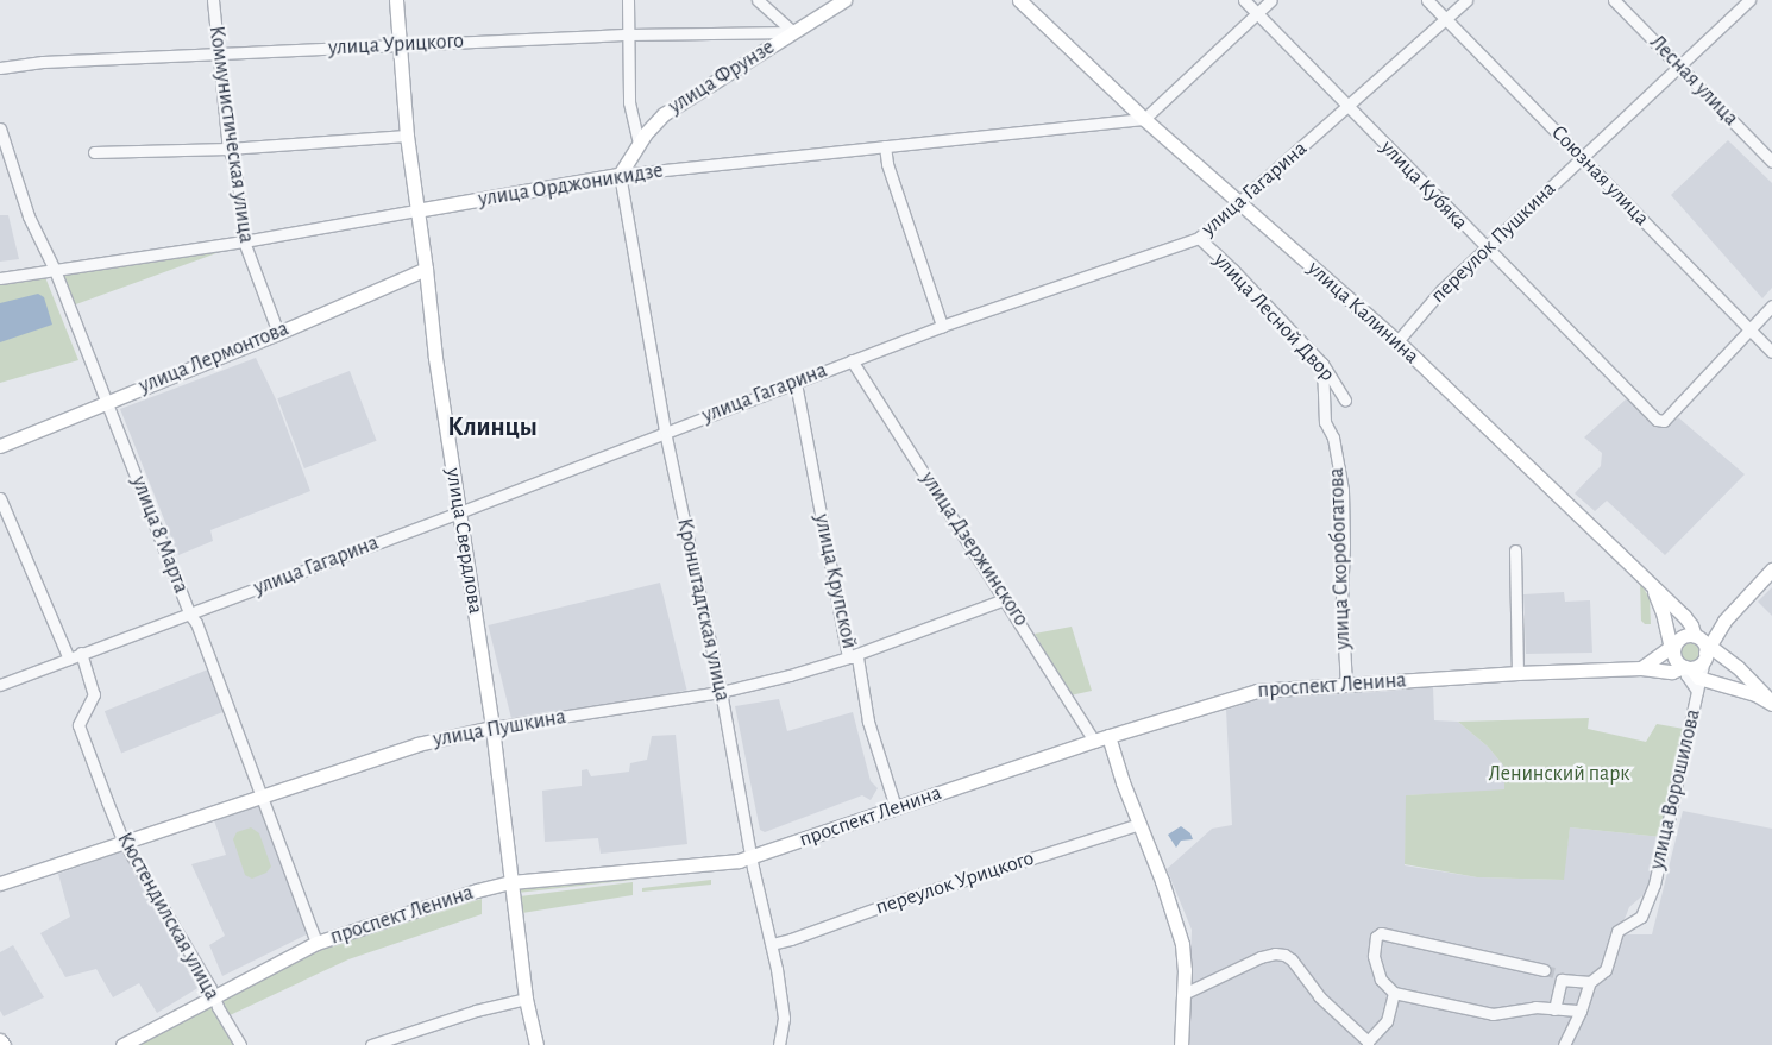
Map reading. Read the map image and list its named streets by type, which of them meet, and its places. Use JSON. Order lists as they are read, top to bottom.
{
  "streets": {
    "main road": [
      "улица Фрунзе",
      "улица Орджоникидзе",
      "улица Калинина",
      "улица Лермонтова",
      "улица Свердлова",
      "проспект Ленина",
      "улица Пушкина"
    ],
    "street": [
      "улица Урицкого",
      "Лесная улица",
      "Коммунистическая улица",
      "Союзная улица",
      "улица Кубяка",
      "улица Гагарина",
      "переулок Пушкина",
      "улица Лесной Двор",
      "улица 8 Марта",
      "улица Дзержинского",
      "улица Скоробогатова",
      "улица Крупской",
      "Кронштадтская улица",
      "улица Ворошилова",
      "переулок Урицкого",
      "Кюстендилская улица"
    ]
  },
  "crossings": [
    ["улица Урицкого", "улица Фрунзе"],
    ["улица Урицкого", "Коммунистическая улица"],
    ["улица Урицкого", "улица Свердлова"],
    ["улица Фрунзе", "улица Орджоникидзе"],
    ["улица Фрунзе", "Кронштадтская улица"],
    ["Лесная улица", "переулок Пушкина"],
    ["Коммунистическая улица", "улица Орджоникидзе"],
    ["Коммунистическая улица", "улица Лермонтова"],
    ["Союзная улица", "улица Кубяка"],
    ["Союзная улица", "улица Гагарина"],
    ["Союзная улица", "переулок Пушкина"],
    ["улица Орджоникидзе", "улица Калинина"],
    ["улица Орджоникидзе", "улица 8 Марта"],
    ["улица Орджоникидзе", "улица Свердлова"],
    ["улица Орджоникидзе", "Кронштадтская улица"],
    ["улица Кубяка", "улица Гагарина"],
    ["улица Кубяка", "переулок Пушкина"],
    ["улица Гагарина", "улица Калинина"],
    ["улица Гагарина", "улица Лесной Двор"],
    ["улица Гагарина", "улица 8 Марта"],
    ["улица Гагарина", "улица Свердлова"],
    ["улица Гагарина", "улица Дзержинского"],
    ["улица Гагарина", "улица Крупской"],
    ["улица Гагарина", "Кронштадтская улица"],
    ["улица Гагарина", "Кюстендилская улица"],
    ["переулок Пушкина", "улица Калинина"],
    ["улица Калинина", "проспект Ленина"],
    ["улица Калинина", "улица Ворошилова"],
    ["улица Лесной Двор", "улица Скоробогатова"],
    ["улица Лермонтова", "улица 8 Марта"],
    ["улица Лермонтова", "улица Свердлова"],
    ["улица 8 Марта", "проспект Ленина"],
    ["улица 8 Марта", "улица Пушкина"],
    ["улица Свердлова", "проспект Ленина"],
    ["улица Свердлова", "улица Пушкина"],
    ["улица Дзержинского", "проспект Ленина"],
    ["улица Дзержинского", "улица Пушкина"],
    ["улица Скоробогатова", "проспект Ленина"],
    ["улица Крупской", "проспект Ленина"],
    ["улица Крупской", "улица Пушкина"],
    ["Кронштадтская улица", "проспект Ленина"],
    ["Кронштадтская улица", "улица Пушкина"],
    ["Кронштадтская улица", "переулок Урицкого"],
    ["проспект Ленина", "улица Ворошилова"],
    ["проспект Ленина", "Кюстендилская улица"],
    ["улица Пушкина", "Кюстендилская улица"]
  ],
  "districts": ["Клинцы"],
  "parks": ["Ленинский парк"]
}
